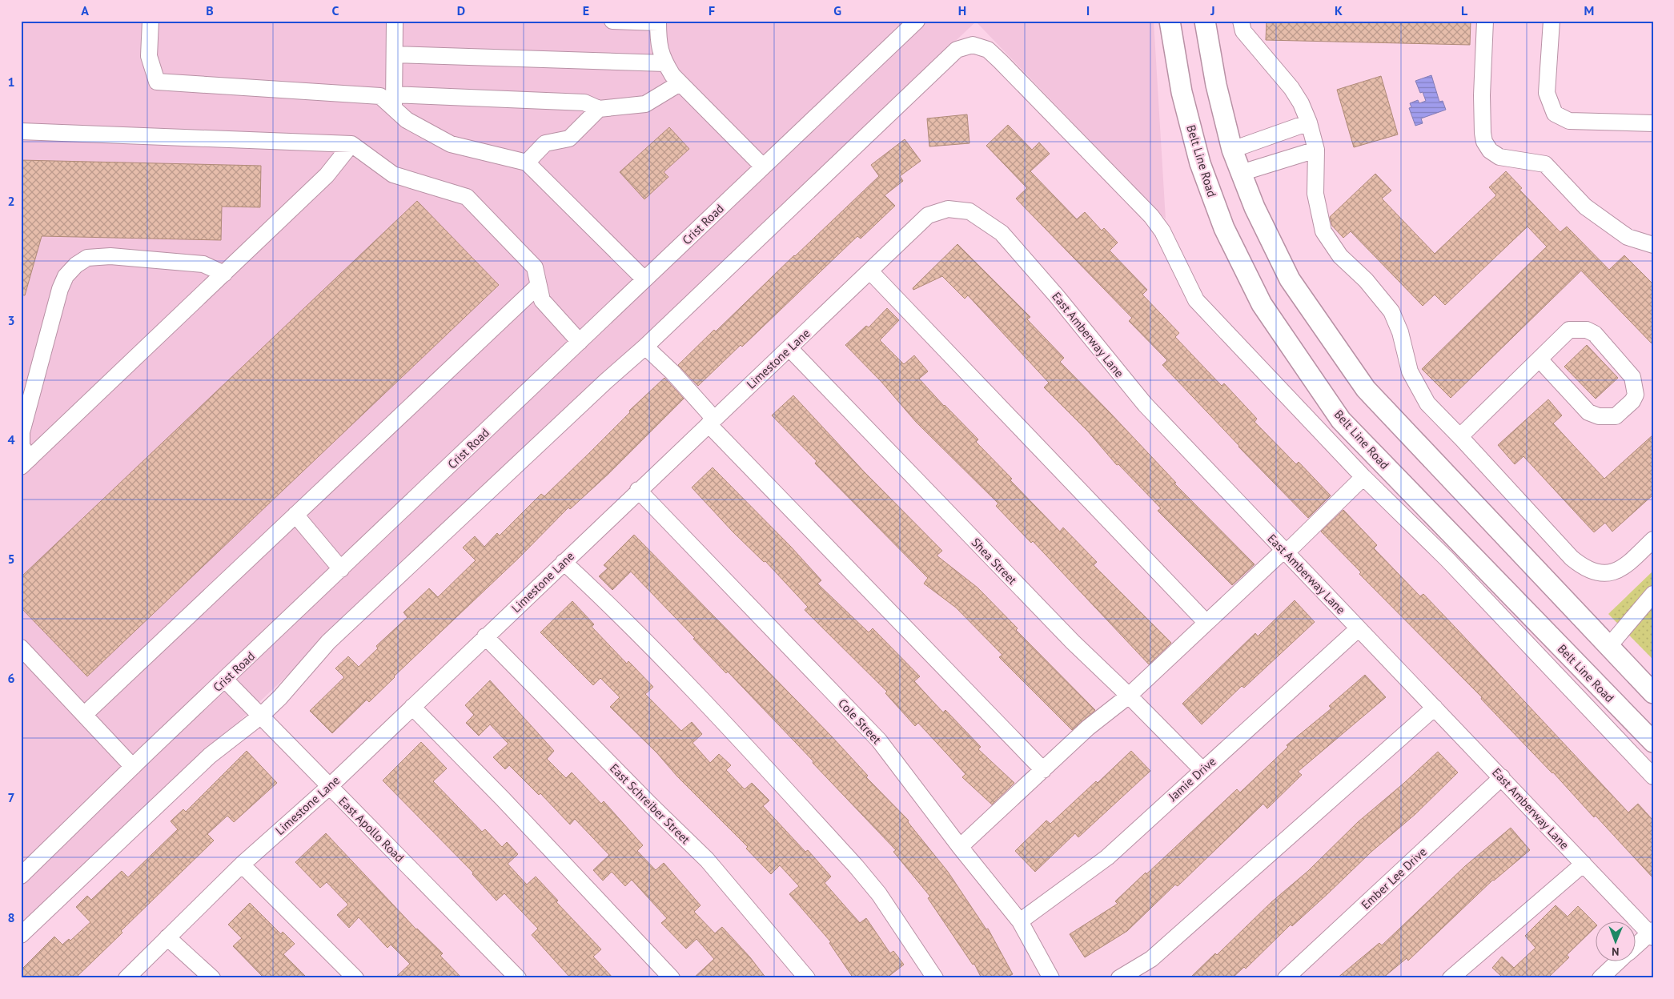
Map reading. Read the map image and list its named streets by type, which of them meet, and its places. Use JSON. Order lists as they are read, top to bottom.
{
  "streets": {
    "main road": ["Belt Line Road"],
    "street": [
      "Crist Road",
      "East Amberway Lane",
      "Limestone Lane",
      "Shea Street",
      "Cole Street",
      "Jamie Drive",
      "East Schreiber Street",
      "East Apollo Road",
      "Ember Lee Drive"
    ]
  },
  "crossings": [
    ["Crist Road", "East Apollo Road"],
    ["East Amberway Lane", "Limestone Lane"],
    ["East Amberway Lane", "Jamie Drive"],
    ["East Amberway Lane", "Ember Lee Drive"],
    ["Limestone Lane", "Shea Street"],
    ["Limestone Lane", "Cole Street"],
    ["Limestone Lane", "East Schreiber Street"],
    ["Limestone Lane", "East Apollo Road"],
    ["Shea Street", "Jamie Drive"],
    ["Cole Street", "Jamie Drive"]
  ],
  "north": "bottom",
  "grid": {
    "columns": [
      "A",
      "B",
      "C",
      "D",
      "E",
      "F",
      "G",
      "H",
      "I",
      "J",
      "K",
      "L",
      "M"
    ],
    "rows": [
      "1",
      "2",
      "3",
      "4",
      "5",
      "6",
      "7",
      "8"
    ]
  }
}
